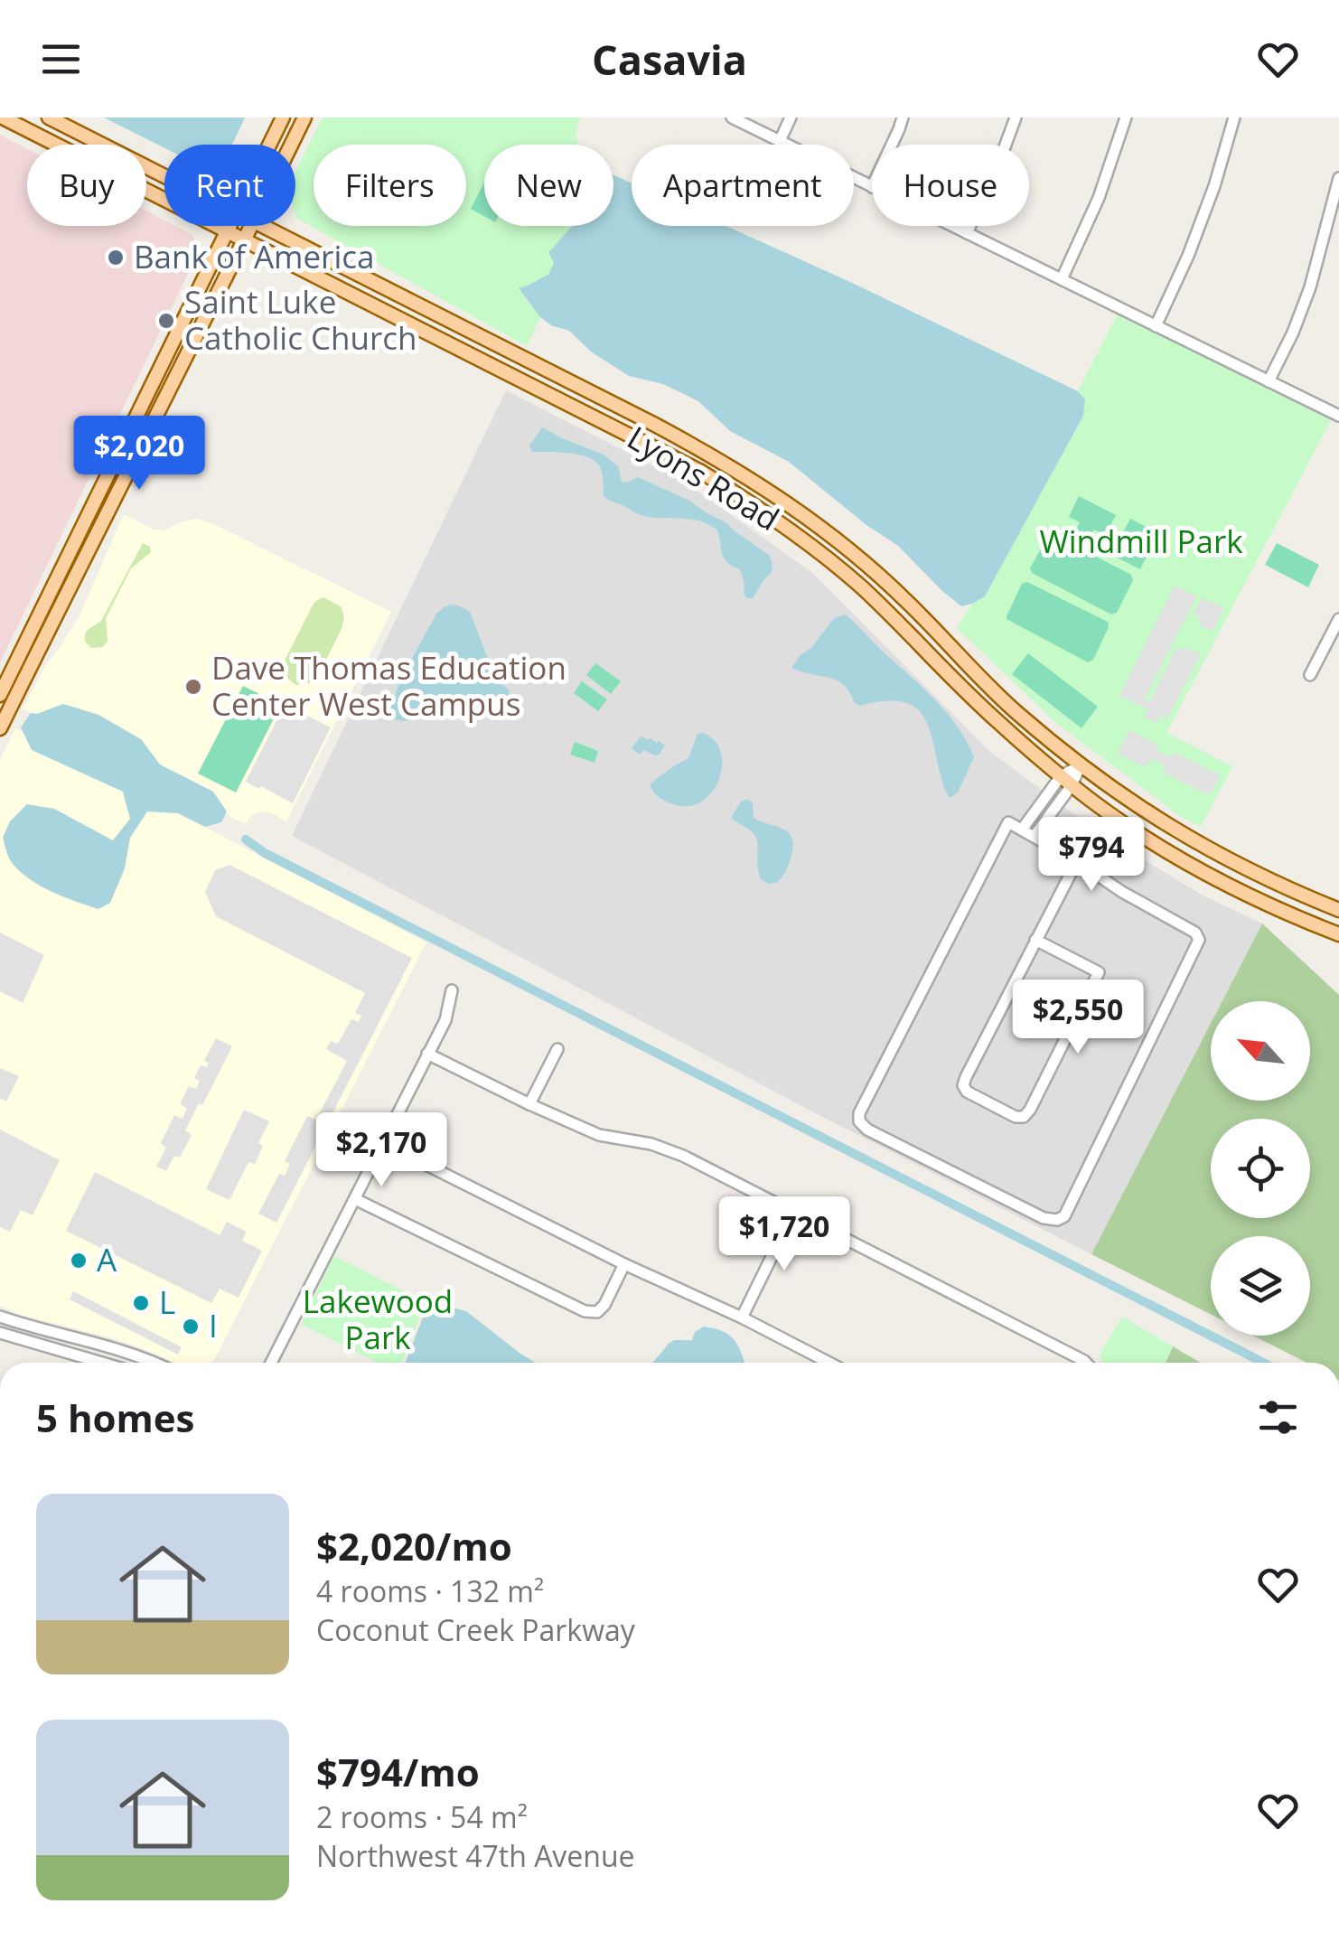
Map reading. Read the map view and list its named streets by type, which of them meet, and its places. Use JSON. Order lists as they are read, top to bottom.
{
  "streets": {
    "main road": ["Lyons Road"]
  },
  "parks": ["Windmill Park", "Lakewood Park"],
  "places": [
    "Bank of America",
    "Saint Luke Catholic Church",
    "Dave Thomas Education Center West Campus",
    "A",
    "L",
    "I"
  ],
  "north": "top left",
  "page": {
    "header": "Casavia",
    "chip": [
      "Buy",
      "Rent",
      "Filters",
      "New",
      "Apartment",
      "House"
    ],
    "price": [
      "$2,020",
      "$794",
      "$2,550",
      "$2,170",
      "$1,720"
    ],
    "heading": "5 homes",
    "list": [
      {
        "name": "$2,020/mo",
        "note": "4 rooms · 132 m² · Coconut Creek Parkway"
      },
      {
        "name": "$794/mo",
        "note": "2 rooms · 54 m² · Northwest 47th Avenue"
      }
    ]
  }
}
